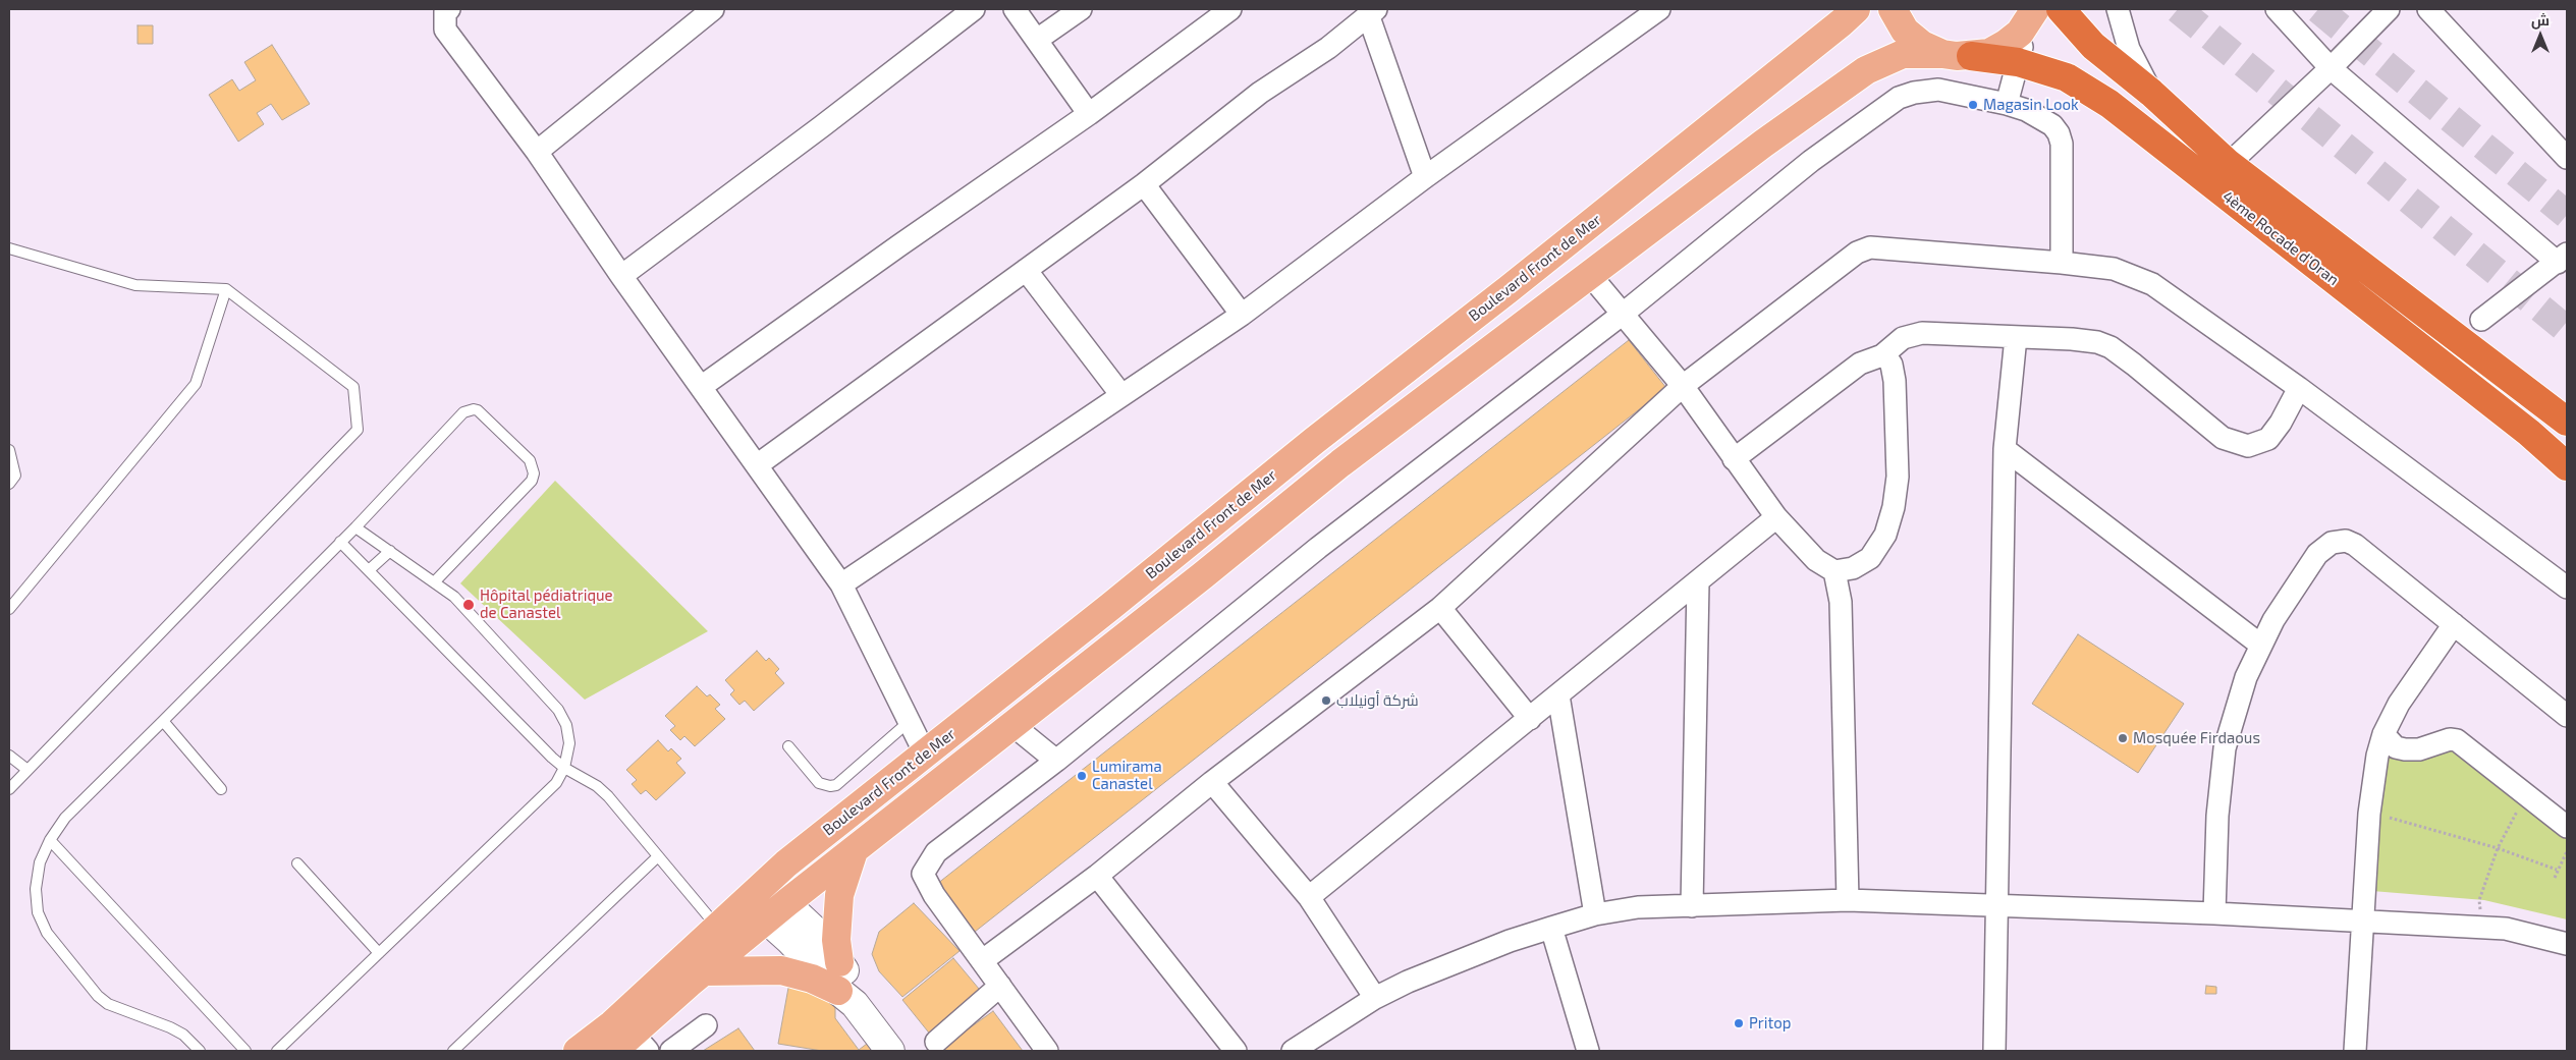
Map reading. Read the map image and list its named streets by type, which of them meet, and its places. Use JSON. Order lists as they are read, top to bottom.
{
  "streets": {
    "highway": ["4ème Rocade d'Oran"],
    "main road": ["Boulevard Front de Mer"]
  },
  "places": [
    "Magasin Look",
    "Hôpital pédiatrique de Canastel",
    "شركة أونيلاب",
    "Mosquée Firdaous",
    "Lumirama Canastel",
    "Pritop"
  ],
  "north": "top"
}
